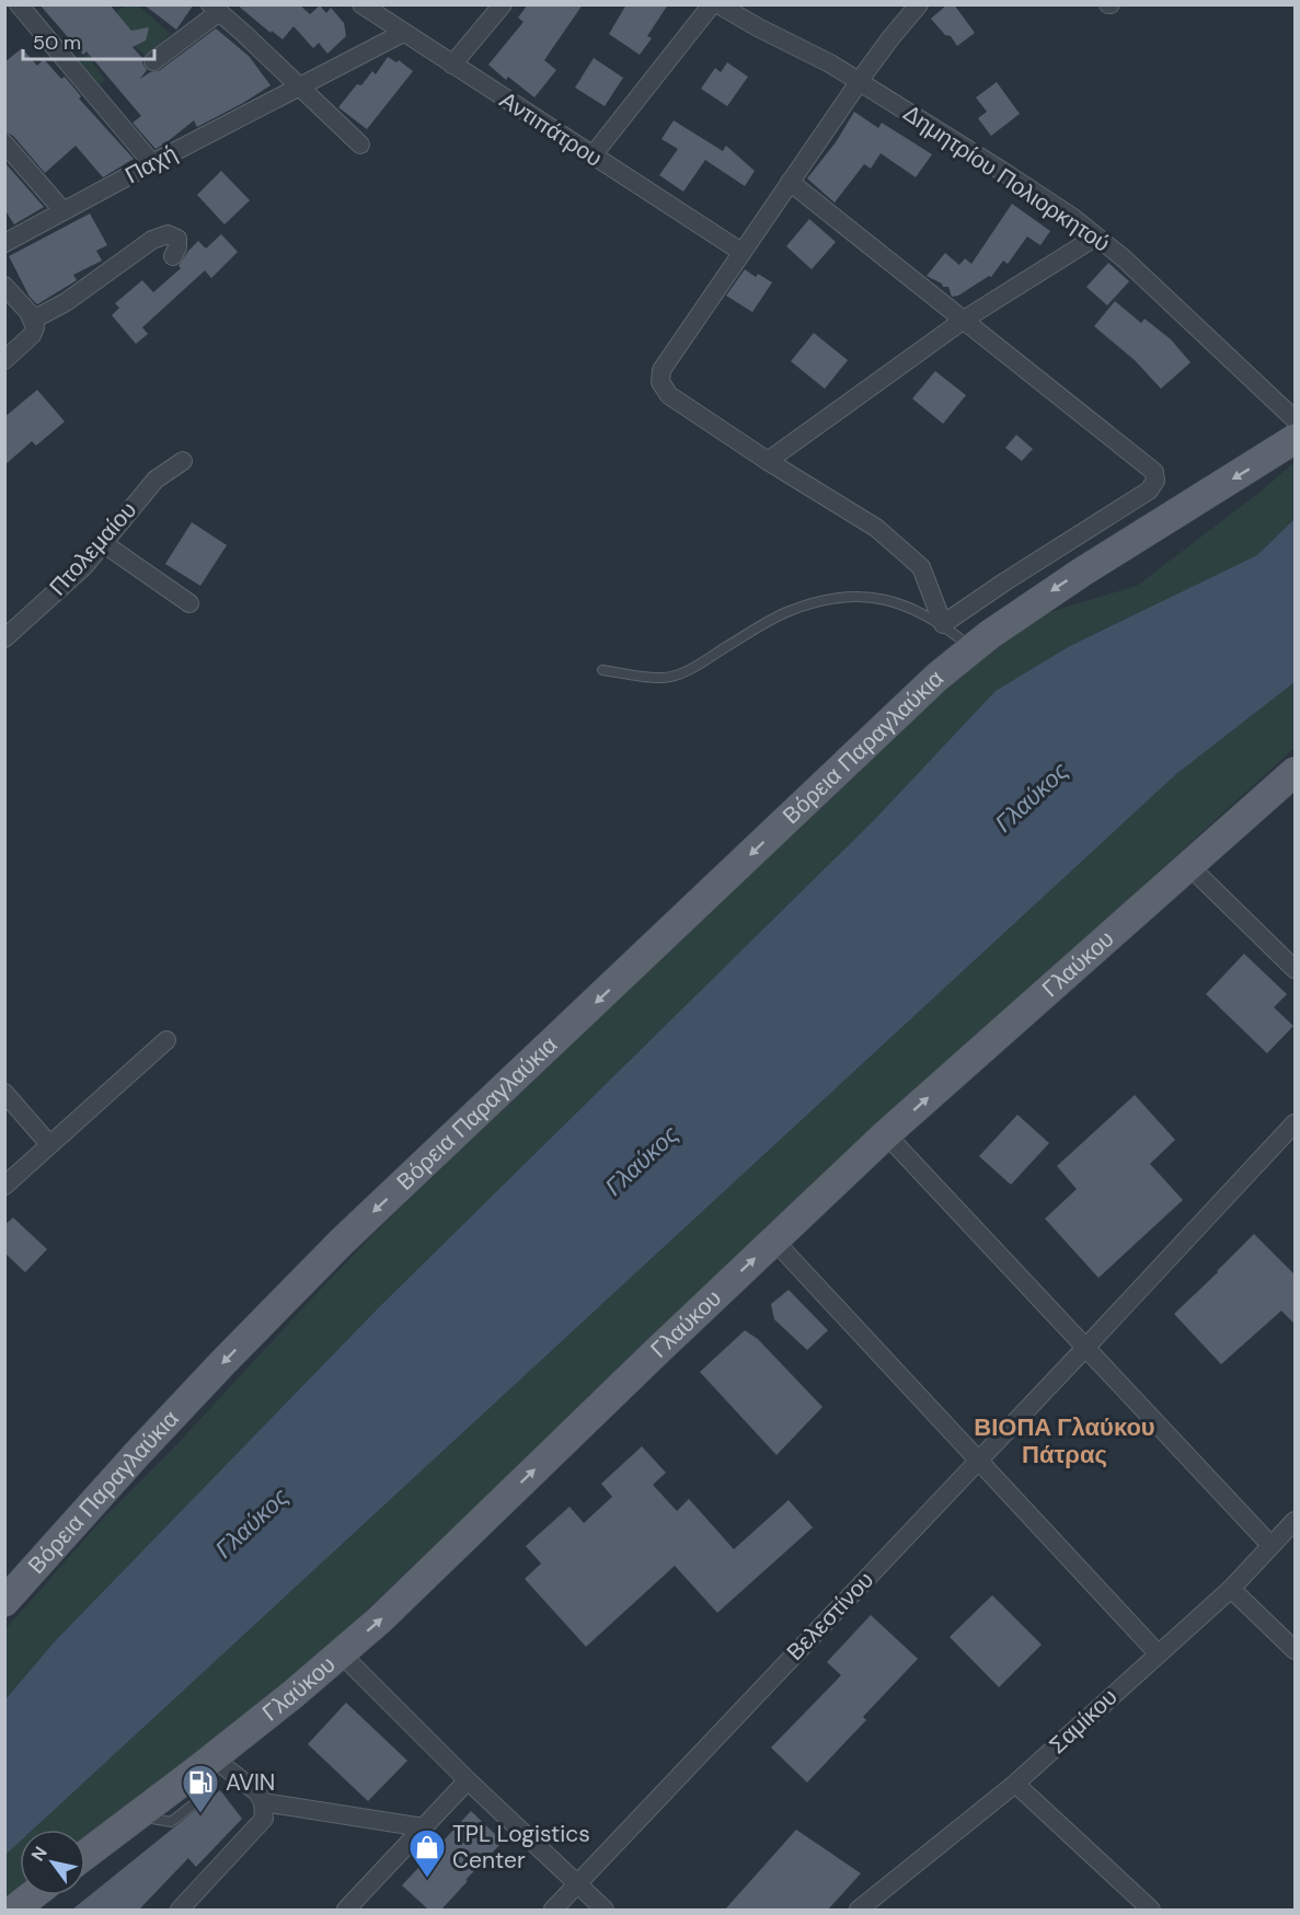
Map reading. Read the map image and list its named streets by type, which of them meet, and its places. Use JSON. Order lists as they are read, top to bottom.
{
  "streets": {
    "main road": ["Βόρεια Παραγλαύκια", "Γλαύκου"],
    "street": [
      "Αντιπάτρου",
      "Παχή",
      "Δημητρίου Πολιορκητού",
      "Πτολεμαίου",
      "Βελεστίνου",
      "Σαμίκου"
    ]
  },
  "crossings": [
    ["Αντιπάτρου", "Παχή"]
  ],
  "one_way": ["Βόρεια Παραγλαύκια", "Γλαύκου"],
  "districts": ["ΒΙΟΠΑ Γλαύκου Πάτρας"],
  "water": ["Γλαύκος"],
  "places": {
    "fuel station": ["AVIN"],
    "shop": ["TPL Logistics Center"]
  },
  "scale_bar": "50 m",
  "north": "top left"
}
